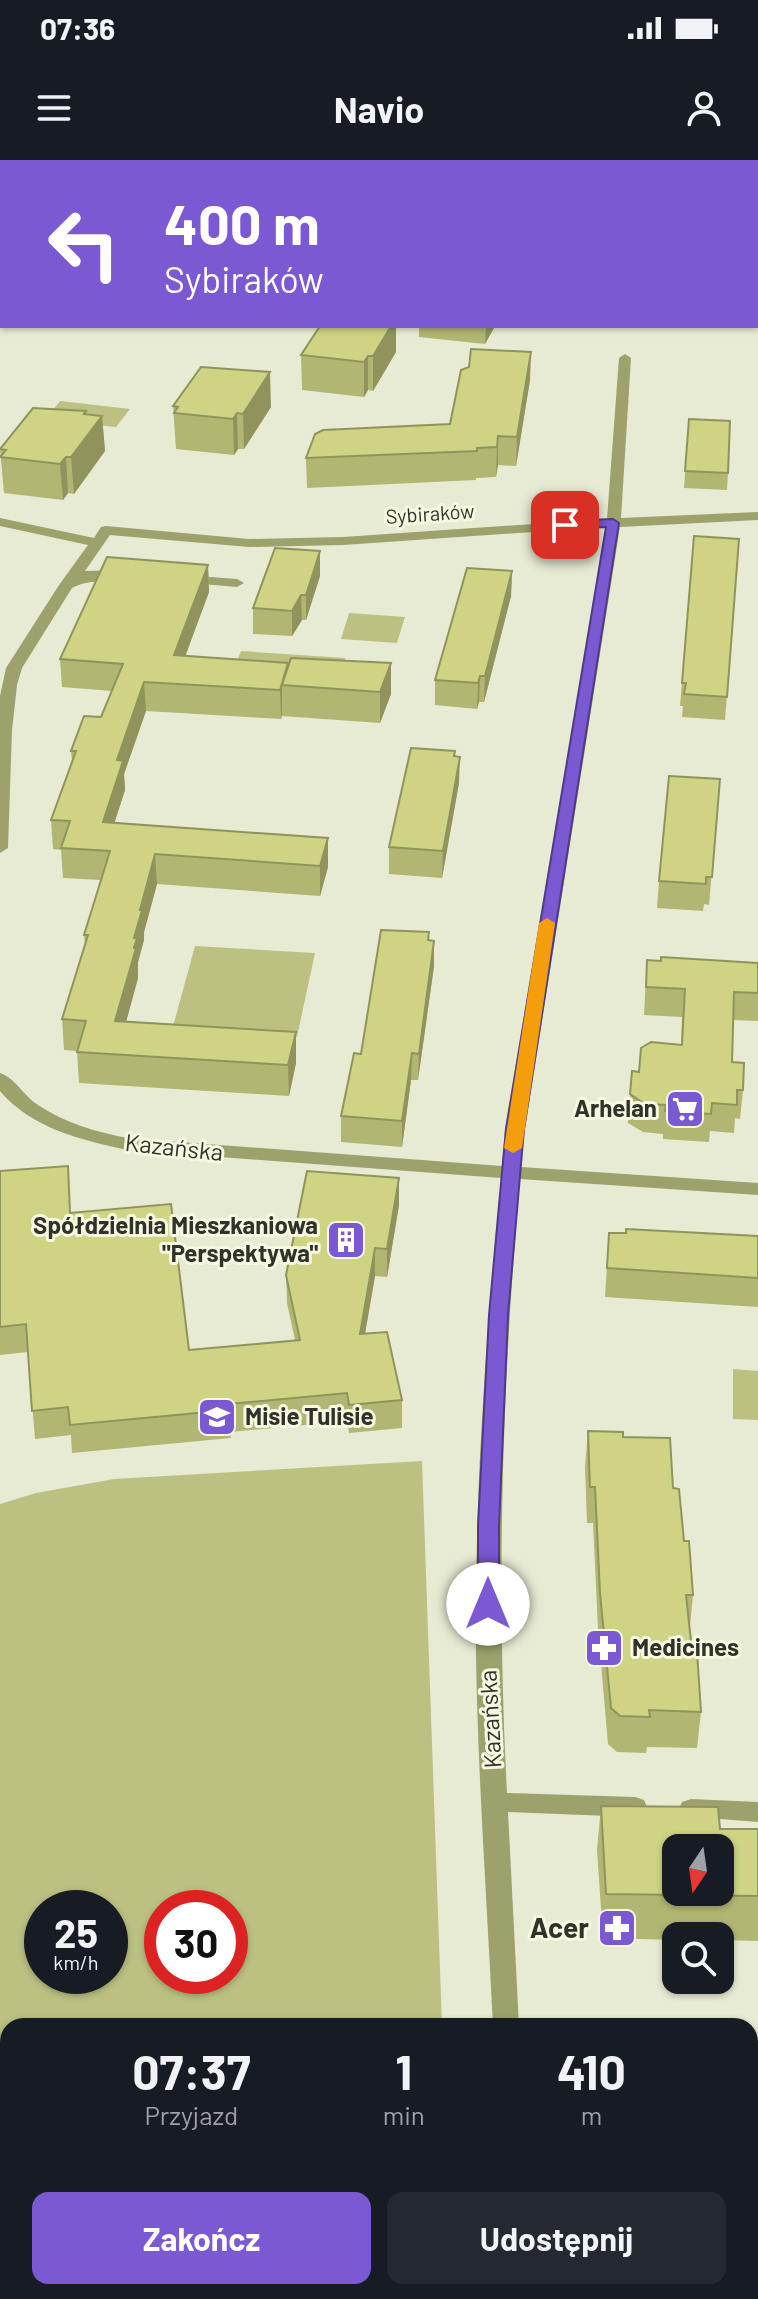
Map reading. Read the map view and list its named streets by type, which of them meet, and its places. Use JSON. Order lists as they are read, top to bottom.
{
  "streets": {
    "street": ["Sybiraków", "Kazańska"]
  },
  "crossings": [
    ["Sybiraków", "Kazańska"]
  ],
  "places": {
    "supermarket": ["Arhelan"],
    "building": ["Spółdzielnia Mieszkaniowa \"Perspektywa\""],
    "school or university": ["Misie Tulisie"],
    "pharmacy": ["Medicines", "Acer"]
  },
  "north": "bottom",
  "page": {
    "status": "07:36",
    "header": "Navio",
    "turn": ["400 m", "Sybiraków"],
    "speed": "25 km/h",
    "limit": "30",
    "eta": [
      "07:37",
      "Przyjazd",
      "1",
      "min",
      "410",
      "m"
    ],
    "buttons": ["Zakończ", "Udostępnij"]
  }
}
